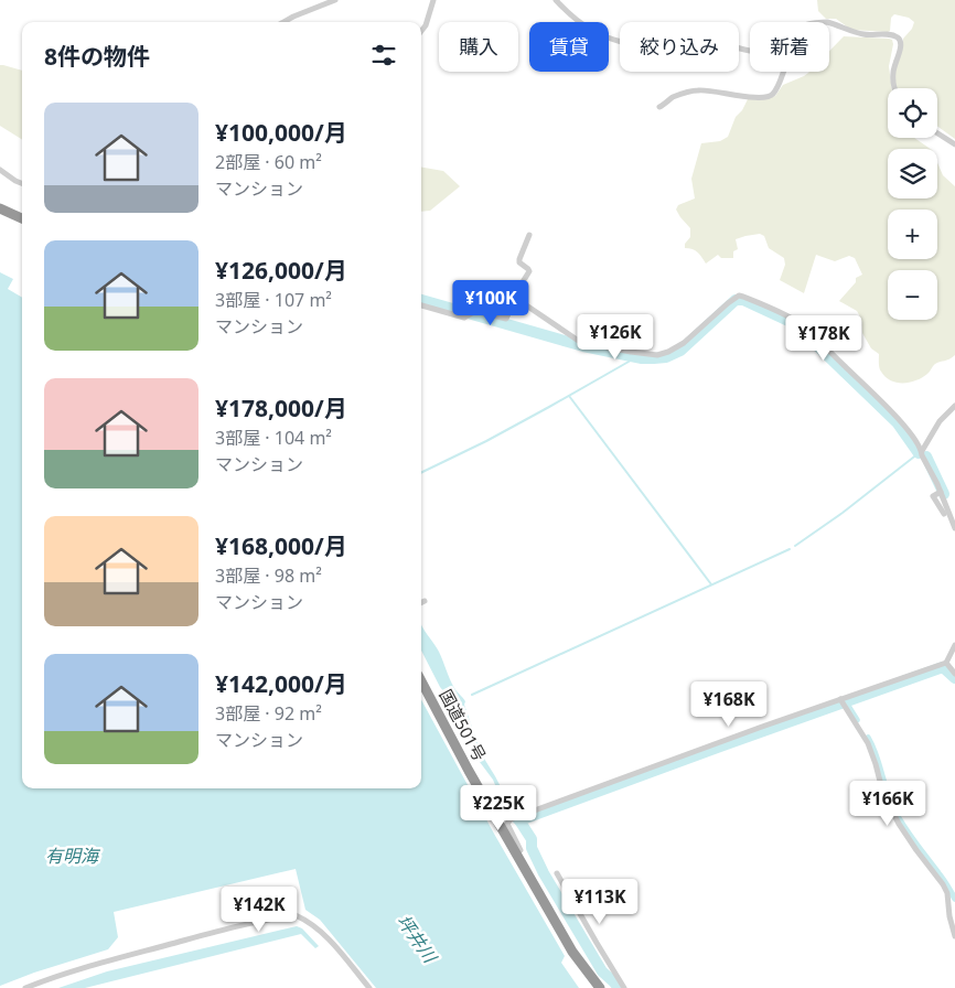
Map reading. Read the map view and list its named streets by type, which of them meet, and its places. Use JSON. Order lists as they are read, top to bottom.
{
  "streets": {
    "highway": ["国道501号"]
  },
  "water": ["有明海", "坪井川"],
  "page": {
    "chip": [
      "購入",
      "賃貸",
      "絞り込み",
      "新着"
    ],
    "heading": "8件の物件",
    "map_buttons": ["+", "−"],
    "list": [
      {
        "name": "¥100,000/月",
        "note": "2部屋 · 60 m² · マンション"
      },
      {
        "name": "¥126,000/月",
        "note": "3部屋 · 107 m² · マンション"
      },
      {
        "name": "¥178,000/月",
        "note": "3部屋 · 104 m² · マンション"
      },
      {
        "name": "¥168,000/月",
        "note": "3部屋 · 98 m² · マンション"
      },
      {
        "name": "¥142,000/月",
        "note": "3部屋 · 92 m² · マンション"
      }
    ],
    "price": [
      "¥100K",
      "¥126K",
      "¥178K",
      "¥168K",
      "¥166K",
      "¥225K",
      "¥113K",
      "¥142K"
    ]
  }
}
